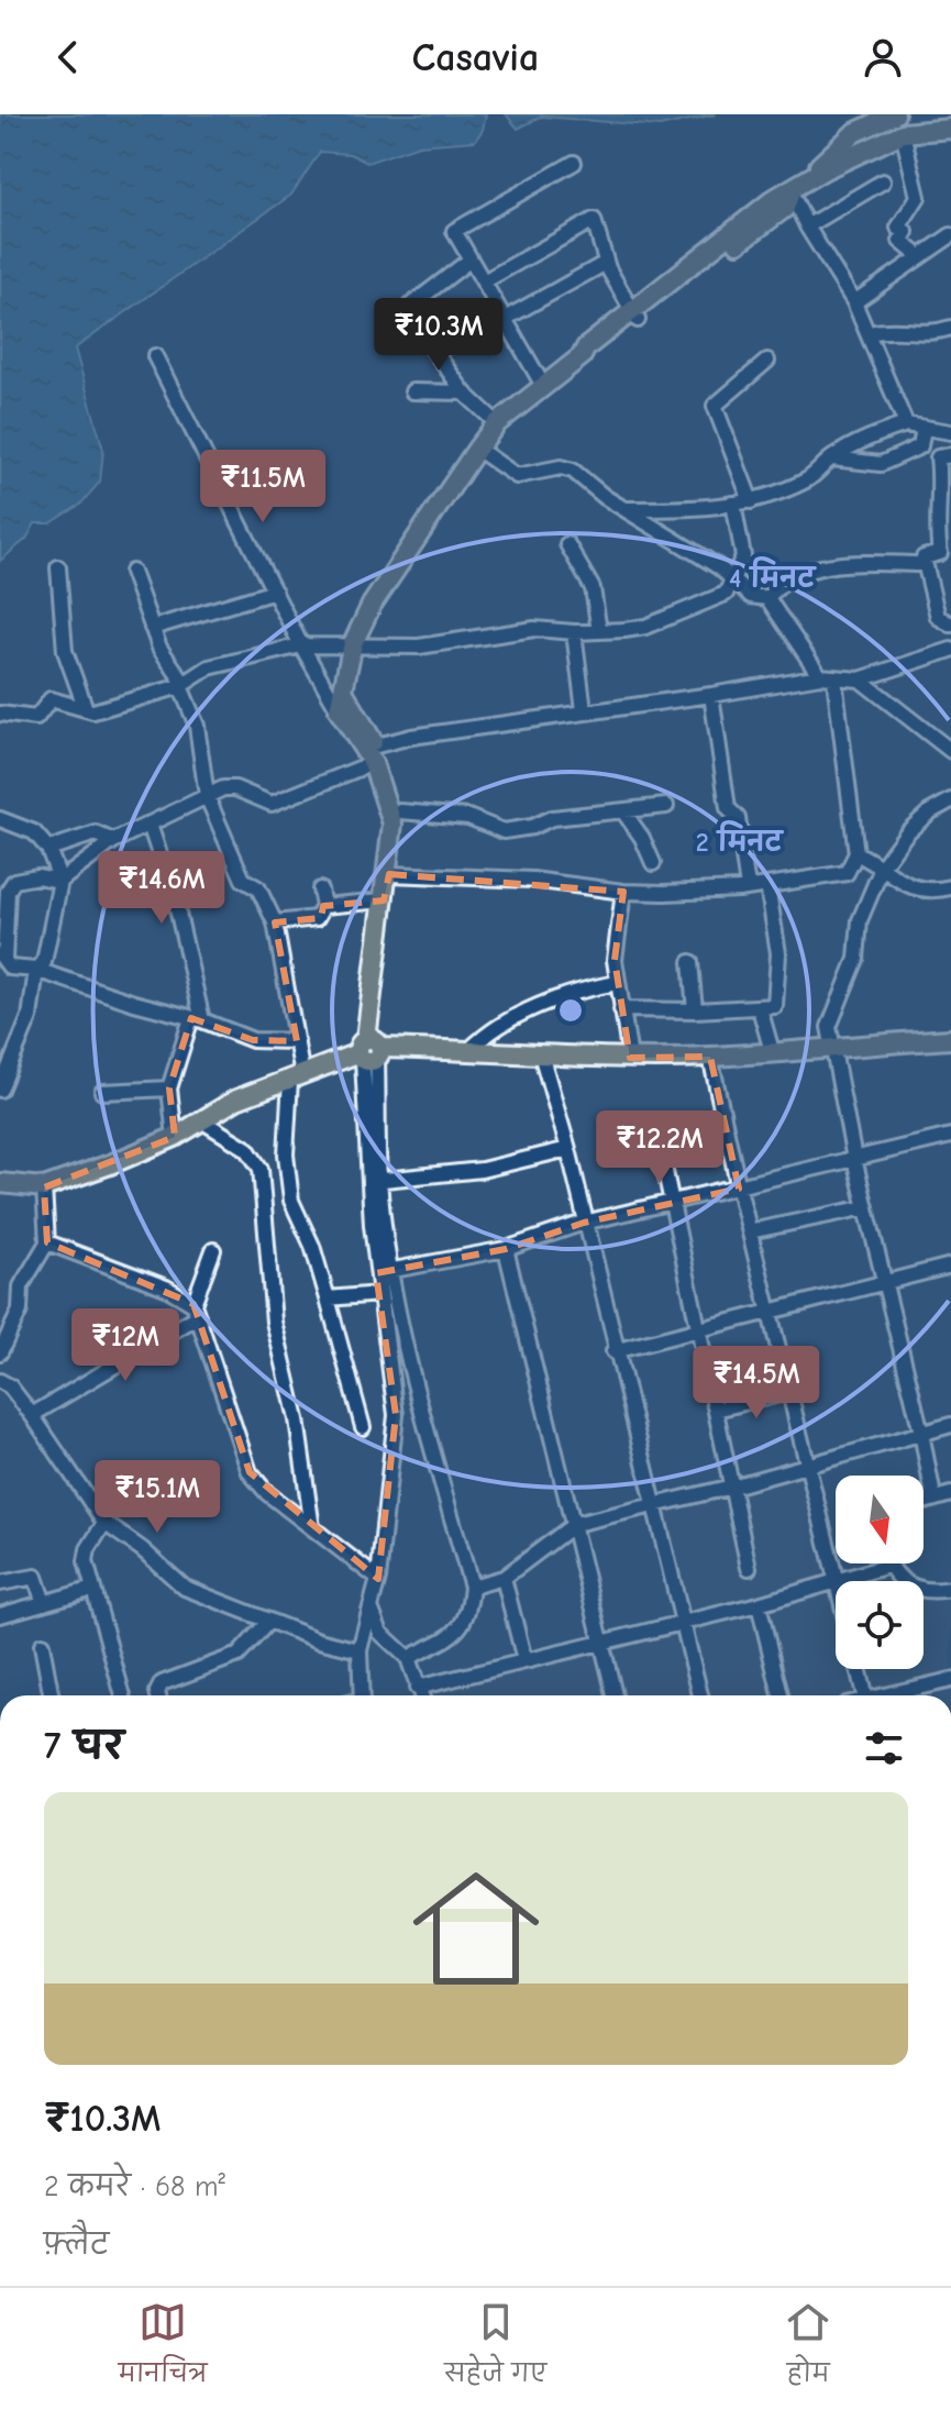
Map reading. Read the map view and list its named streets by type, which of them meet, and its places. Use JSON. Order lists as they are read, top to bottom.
{
  "north": "bottom",
  "page": {
    "header": "Casavia",
    "price": [
      "₹10.3M",
      "₹11.5M",
      "₹14.6M",
      "₹12.2M",
      "₹12M",
      "₹14.5M",
      "₹15.1M"
    ],
    "heading": "7 घर",
    "list": [
      {
        "name": "₹10.3M",
        "note": "2 कमरे · 68 m² · फ़्लैट"
      }
    ],
    "tabs": ["मानचित्र", "सहेजे गए", "होम"]
  },
  "rings": ["4 मिनट", "2 मिनट"]
}
